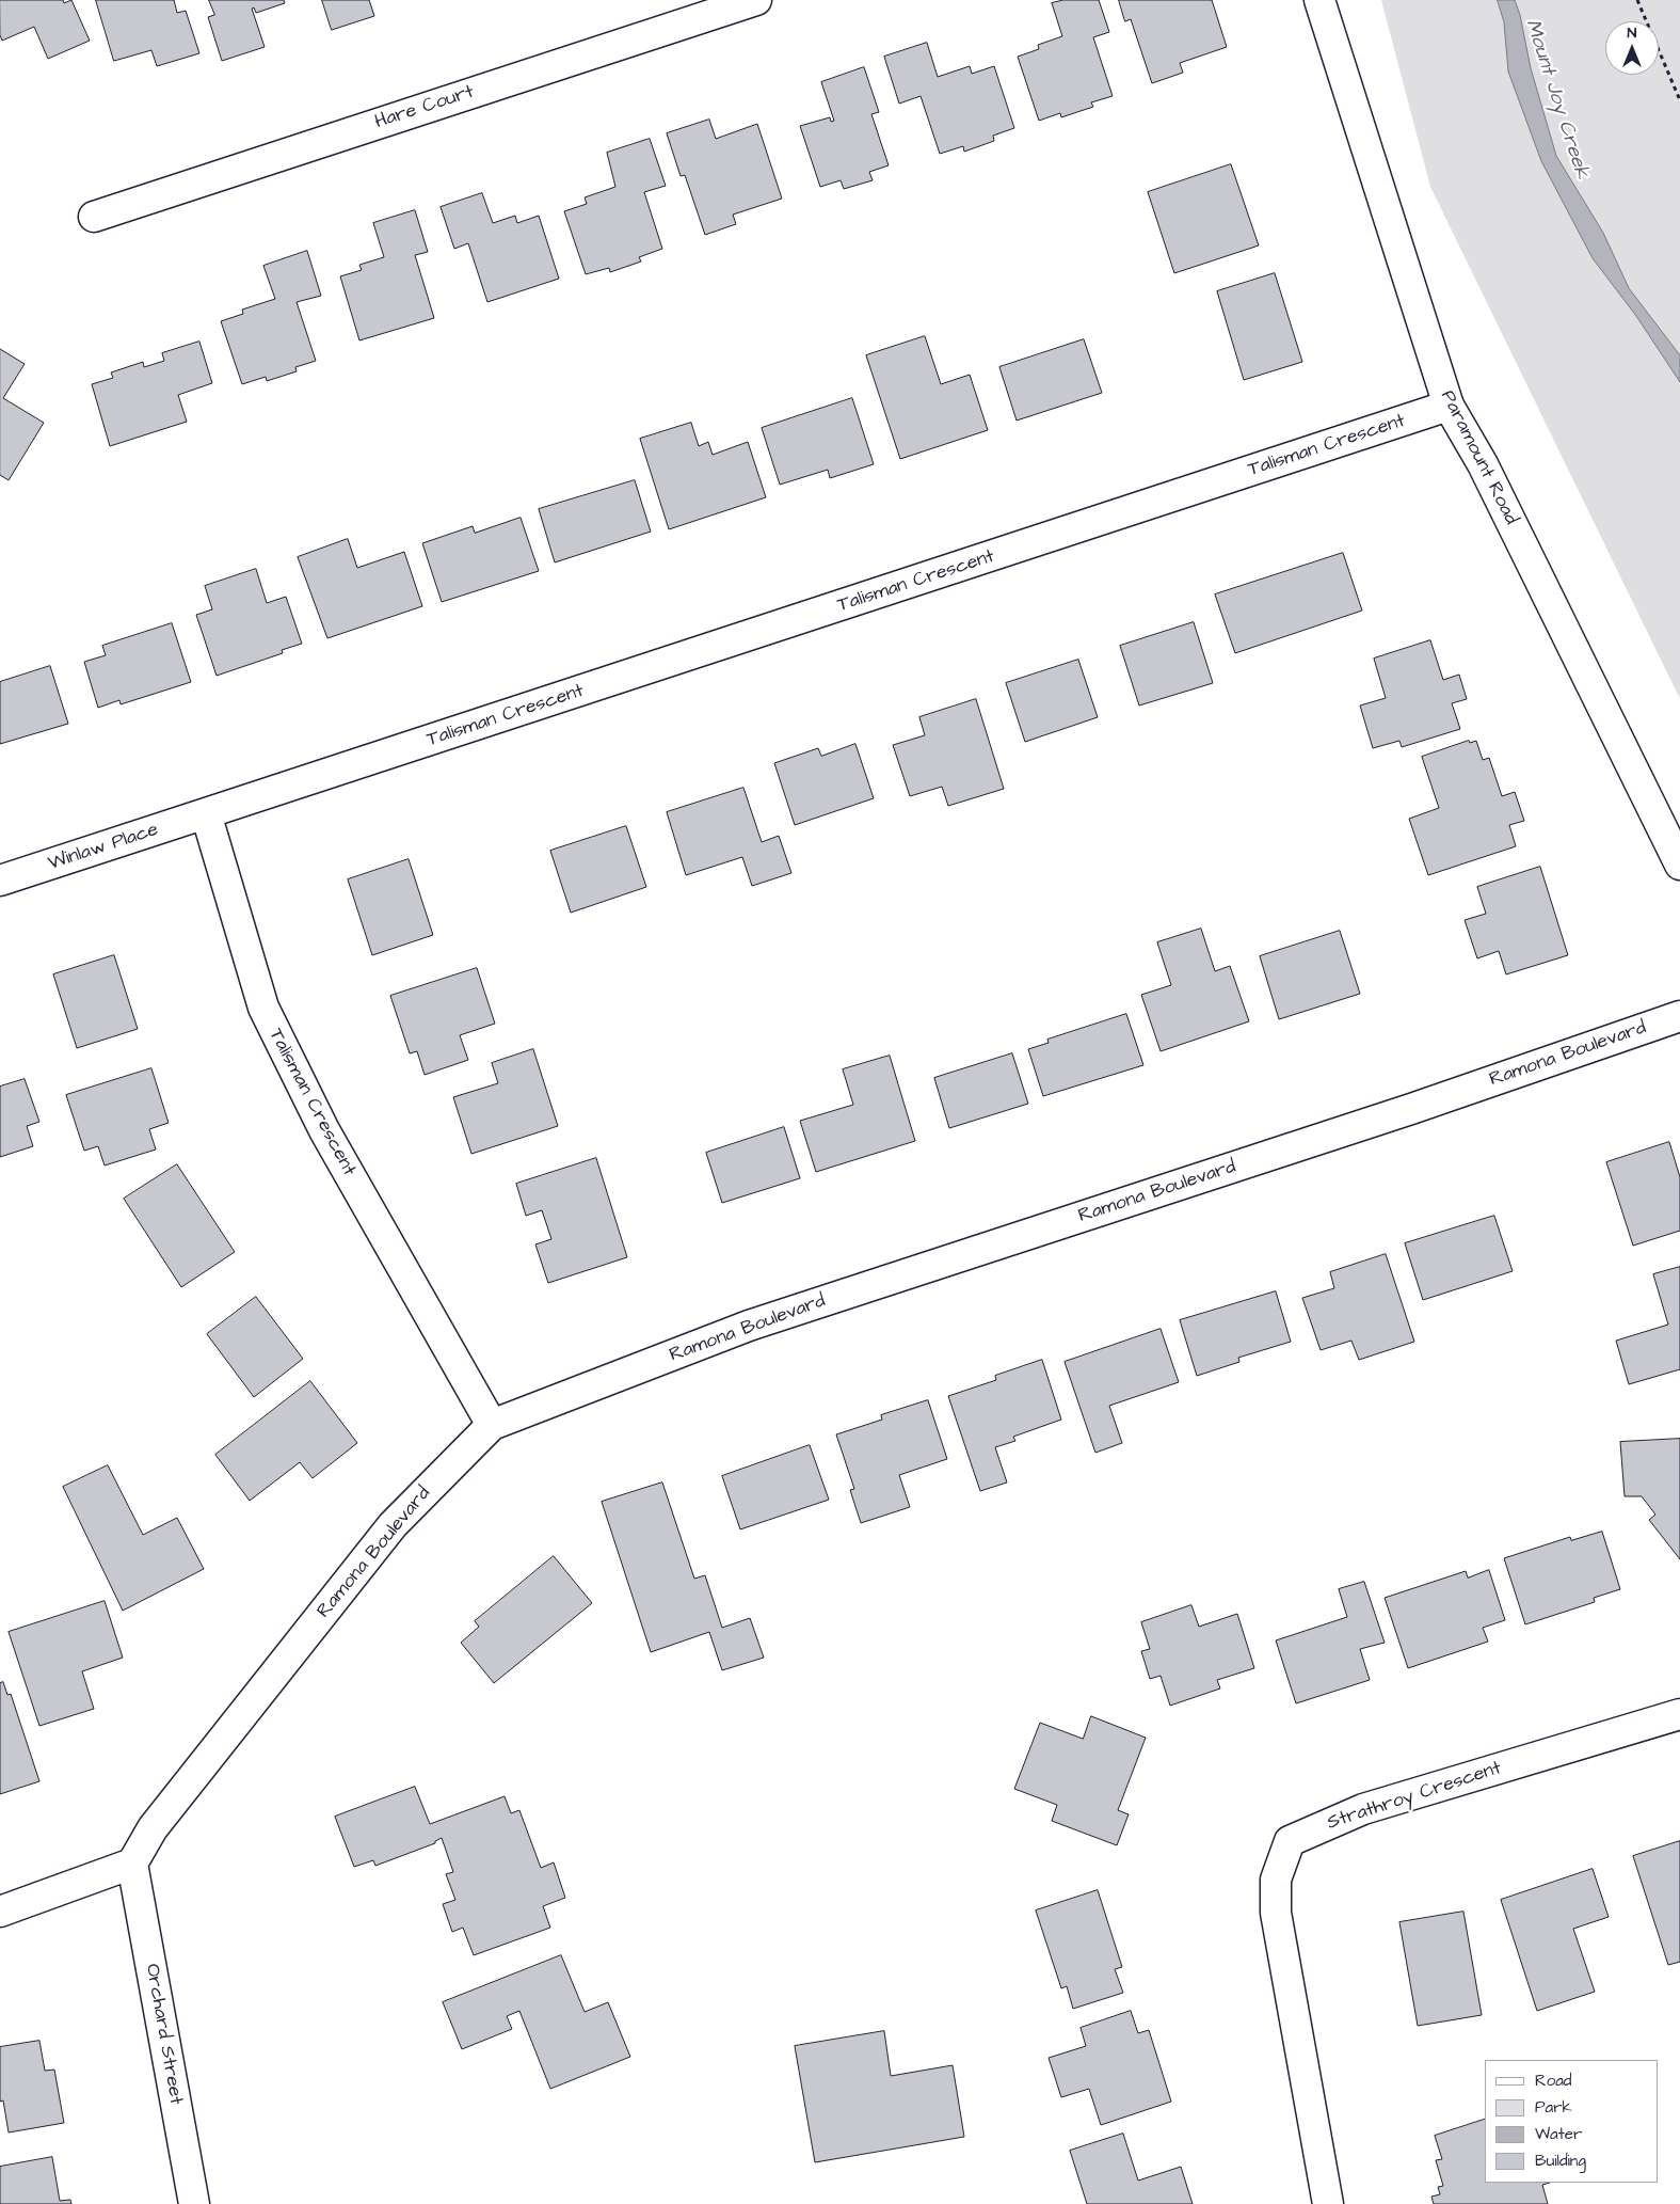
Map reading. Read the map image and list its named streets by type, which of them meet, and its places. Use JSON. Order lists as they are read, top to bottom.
{
  "streets": {
    "street": [
      "Hare Court",
      "Talisman Crescent",
      "Paramount Road",
      "Winlaw Place",
      "Ramona Boulevard",
      "Strathroy Crescent",
      "Orchard Street"
    ]
  },
  "crossings": [
    ["Talisman Crescent", "Paramount Road"],
    ["Talisman Crescent", "Winlaw Place"],
    ["Talisman Crescent", "Ramona Boulevard"],
    ["Ramona Boulevard", "Orchard Street"]
  ],
  "water": ["Mount Joy Creek"],
  "legend": [
    "Road",
    "Park",
    "Water",
    "Building"
  ],
  "north": "top"
}
